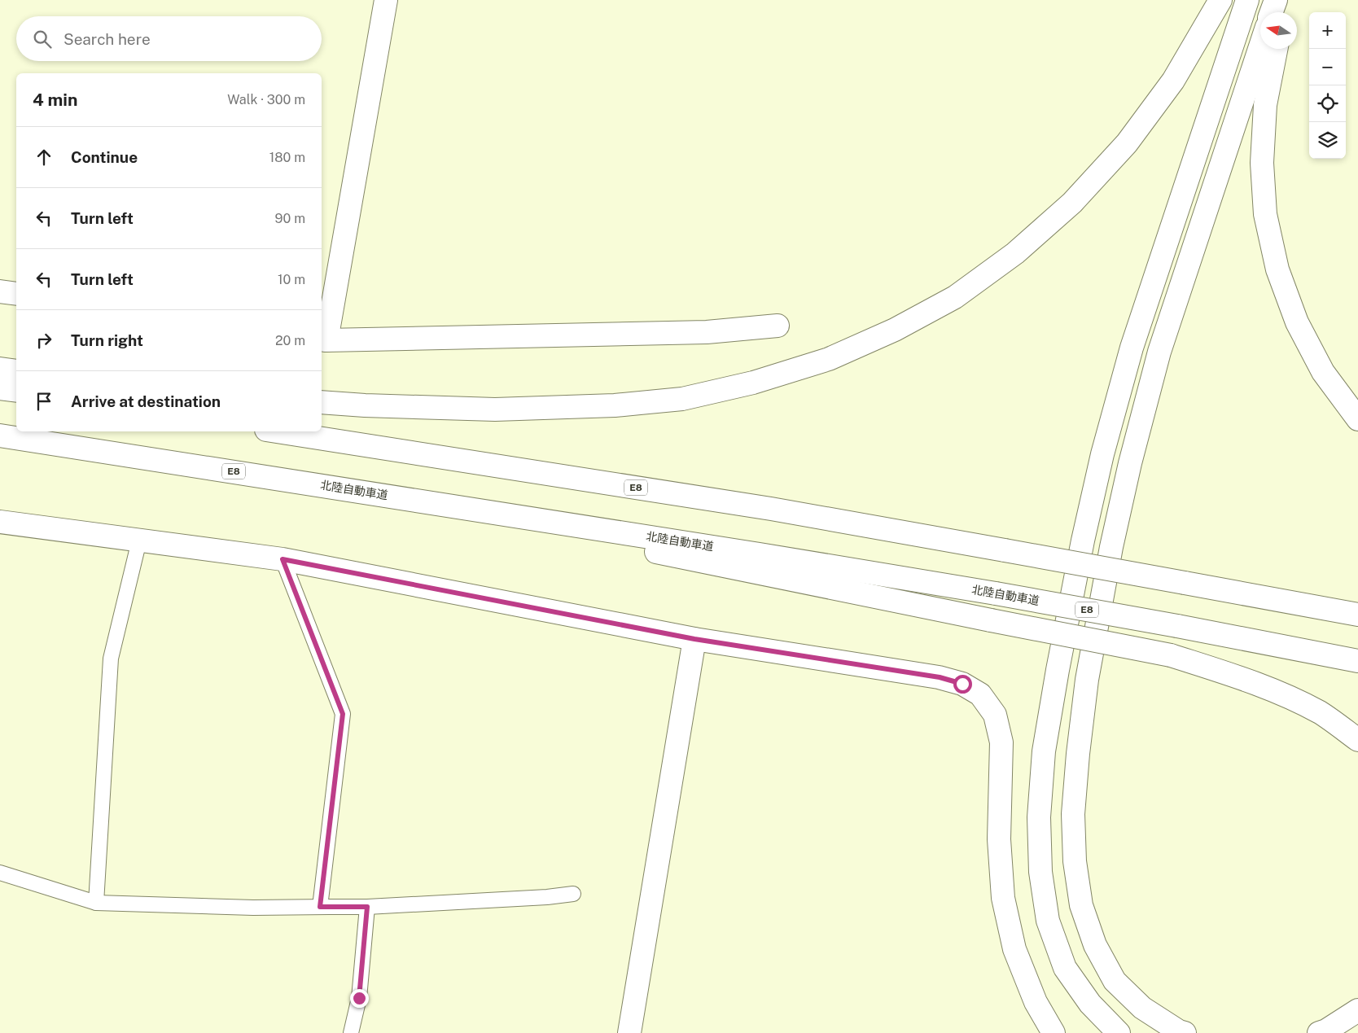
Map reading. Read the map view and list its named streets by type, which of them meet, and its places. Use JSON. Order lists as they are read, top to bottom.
{
  "streets": {
    "main road": ["E8", "北陸自動車道"]
  },
  "north": "left",
  "page": {
    "map_buttons": ["+", "−"],
    "search": "Search here",
    "heading": ["4 min", "Walk · 300 m"],
    "list": [
      ["Continue", "180 m"],
      ["Turn left", "90 m"],
      ["Turn left", "10 m"],
      ["Turn right", "20 m"],
      "Arrive at destination"
    ]
  }
}
